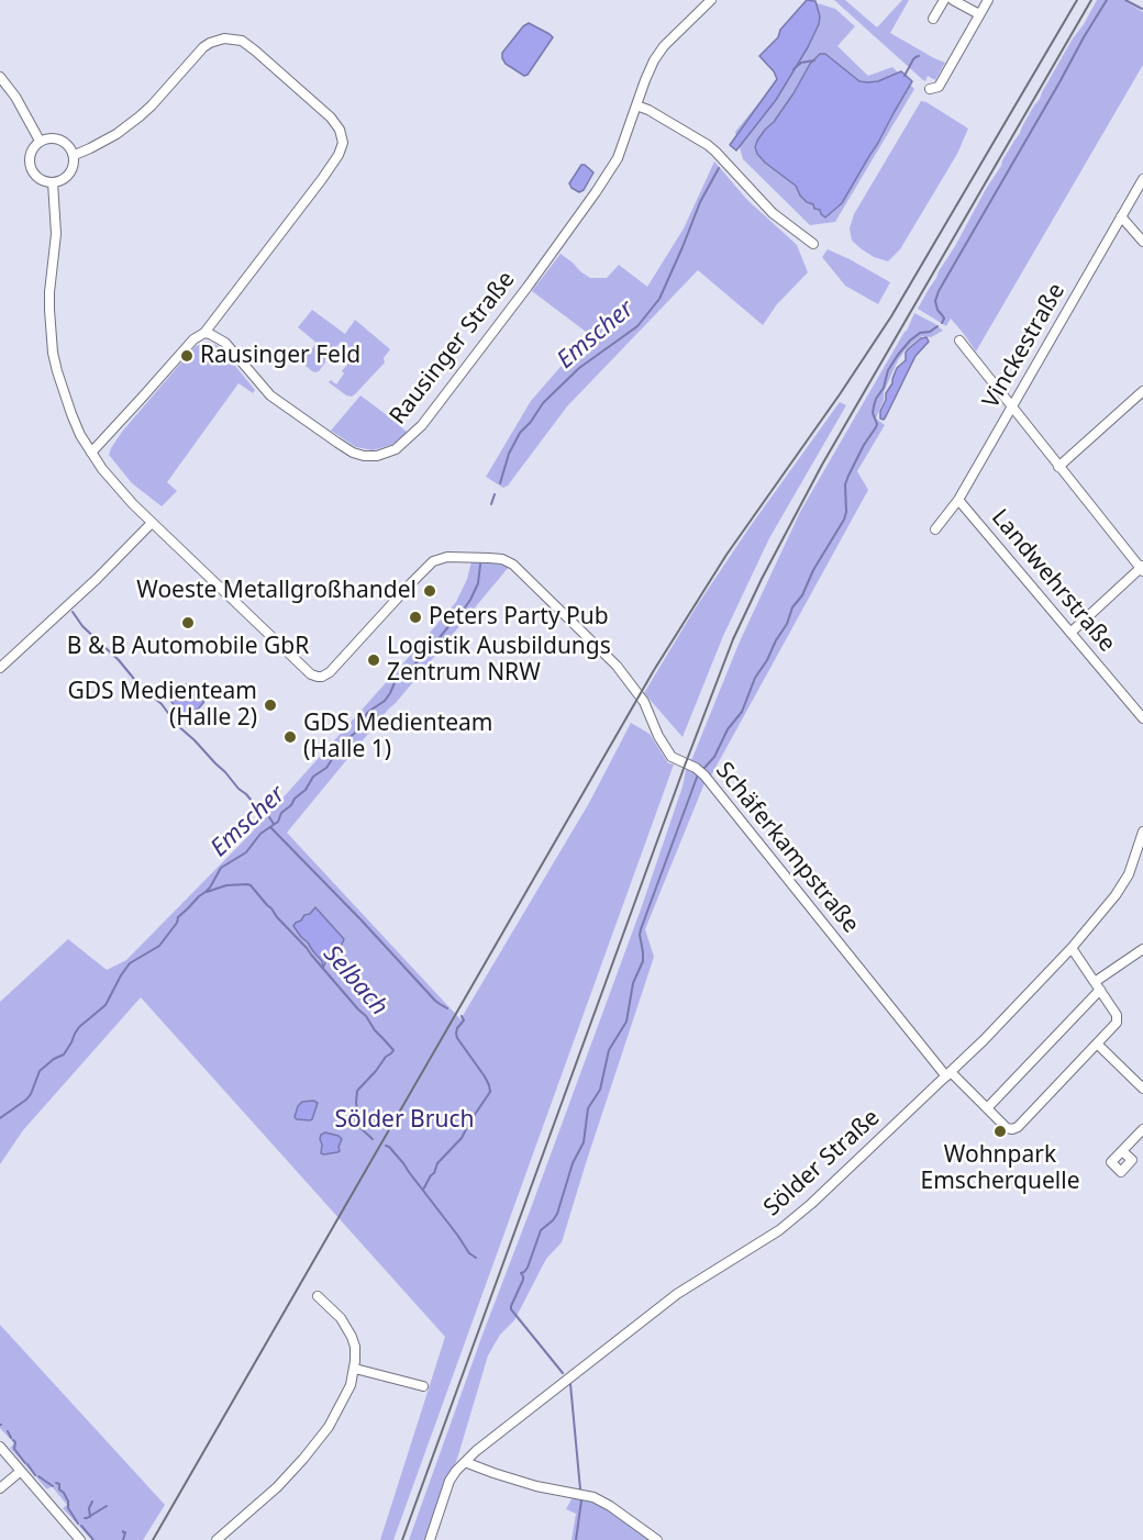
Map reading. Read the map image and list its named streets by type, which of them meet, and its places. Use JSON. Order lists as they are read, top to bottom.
{
  "streets": {
    "street": [
      "Vinckestraße",
      "Rausinger Straße",
      "Landwehrstraße",
      "Schäferkampstraße",
      "Sölder Straße"
    ]
  },
  "crossings": [
    ["Vinckestraße", "Landwehrstraße"],
    ["Schäferkampstraße", "Sölder Straße"]
  ],
  "water": ["Emscher", "Selbach"],
  "parks": ["Sölder Bruch"],
  "places": [
    "Rausinger Feld",
    "Woeste Metallgroßhandel",
    "Peters Party Pub",
    "B & B Automobile GbR",
    "Logistik Ausbildungs Zentrum NRW",
    "GDS Medienteam (Halle 2)",
    "GDS Medienteam (Halle 1)",
    "Wohnpark Emscherquelle"
  ]
}
